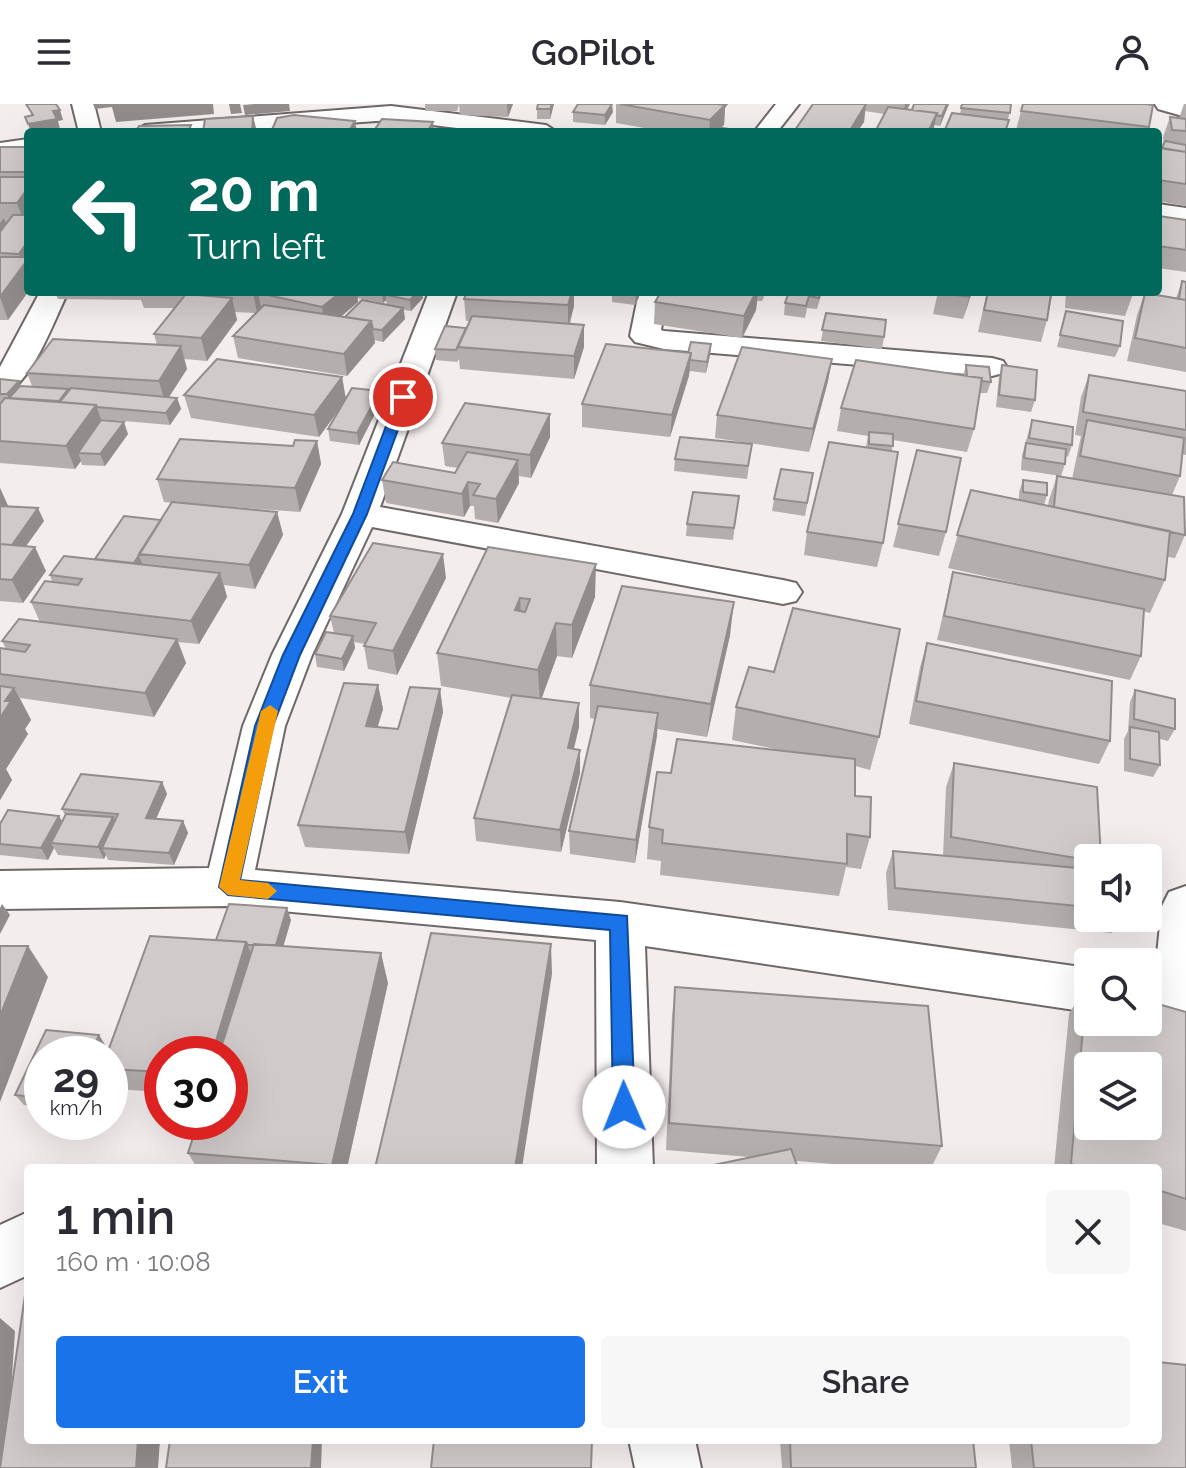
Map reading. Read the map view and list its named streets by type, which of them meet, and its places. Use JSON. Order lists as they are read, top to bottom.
{
  "page": {
    "header": "GoPilot",
    "turn": ["20 m", "Turn left"],
    "speed": "29 km/h",
    "limit": "30",
    "heading": ["1 min", "160 m · 10:08"],
    "buttons": ["Exit", "Share"]
  }
}
